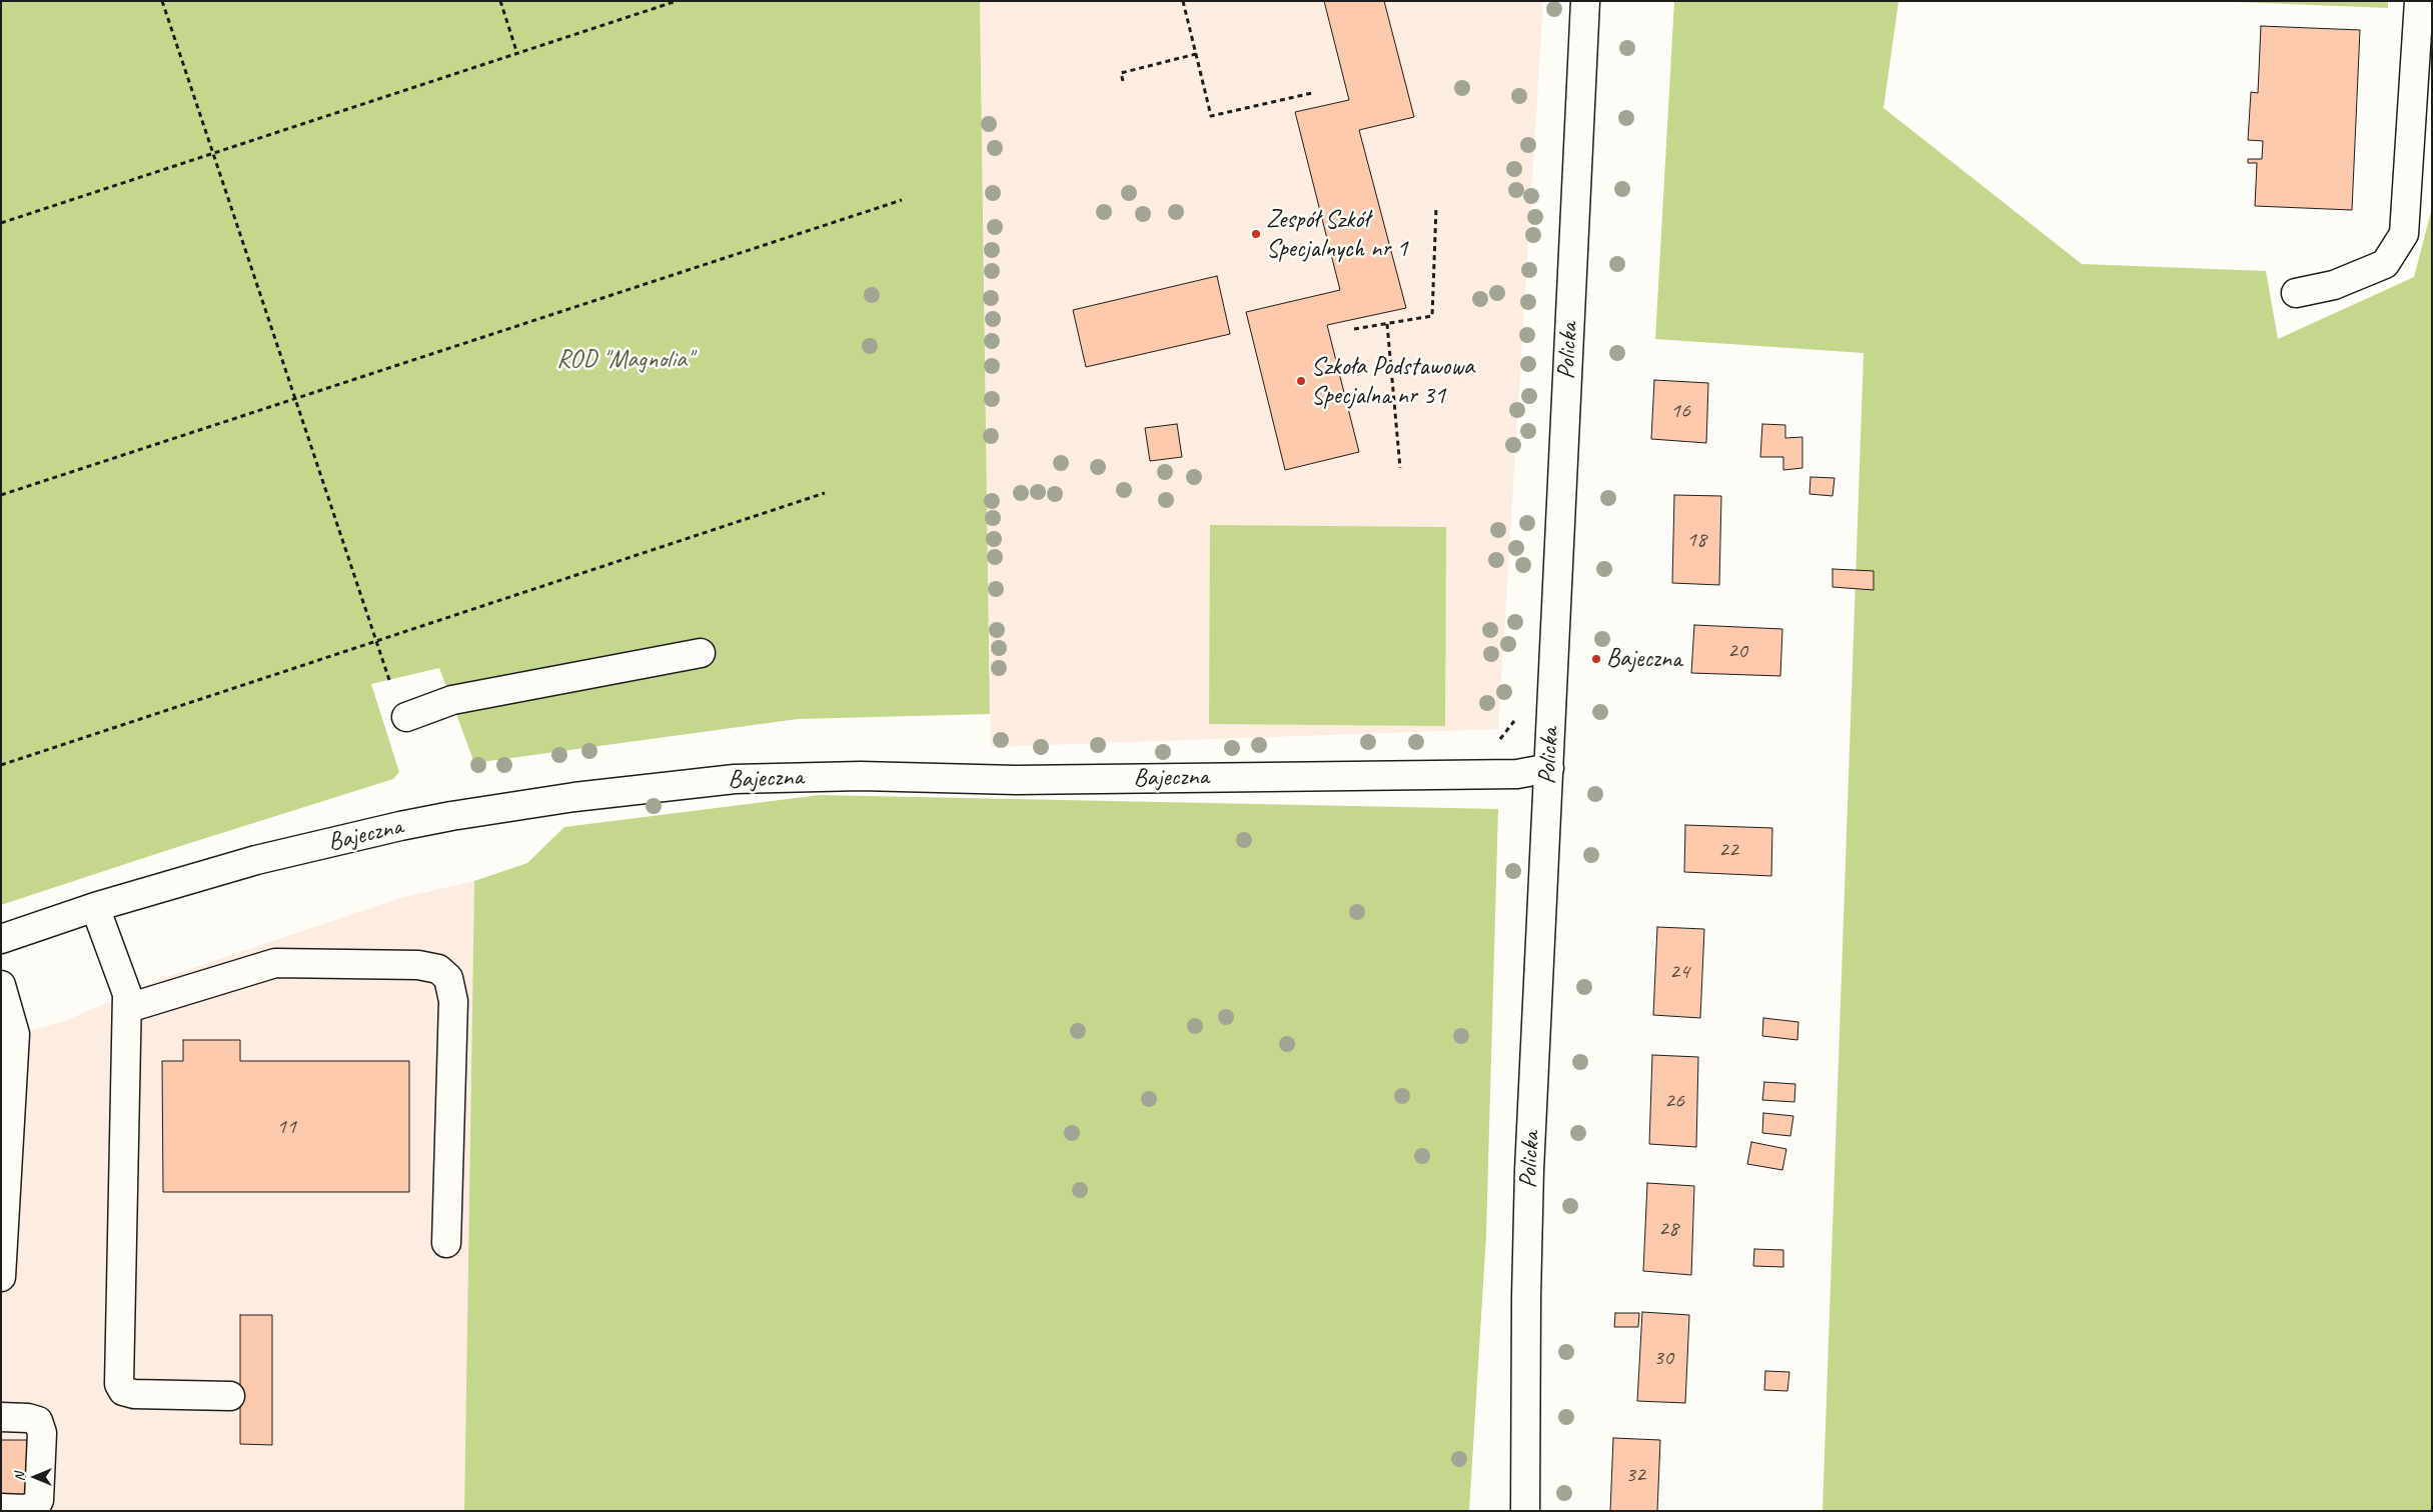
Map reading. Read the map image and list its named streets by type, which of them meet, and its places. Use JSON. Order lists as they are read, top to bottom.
{
  "streets": {
    "street": ["Policka", "Bajeczna"]
  },
  "crossings": [
    ["Policka", "Bajeczna"]
  ],
  "parks": ["ROD \"Magnolia\""],
  "places": ["Zespół Szkół Specjalnych nr 1", "Szkoła Podstawowa Specjalna nr 31", "Bajeczna"],
  "house_numbers": [
    "16",
    "18",
    "20",
    "22",
    "24",
    "26",
    "11",
    "28",
    "30",
    "32"
  ],
  "north": "left"
}
